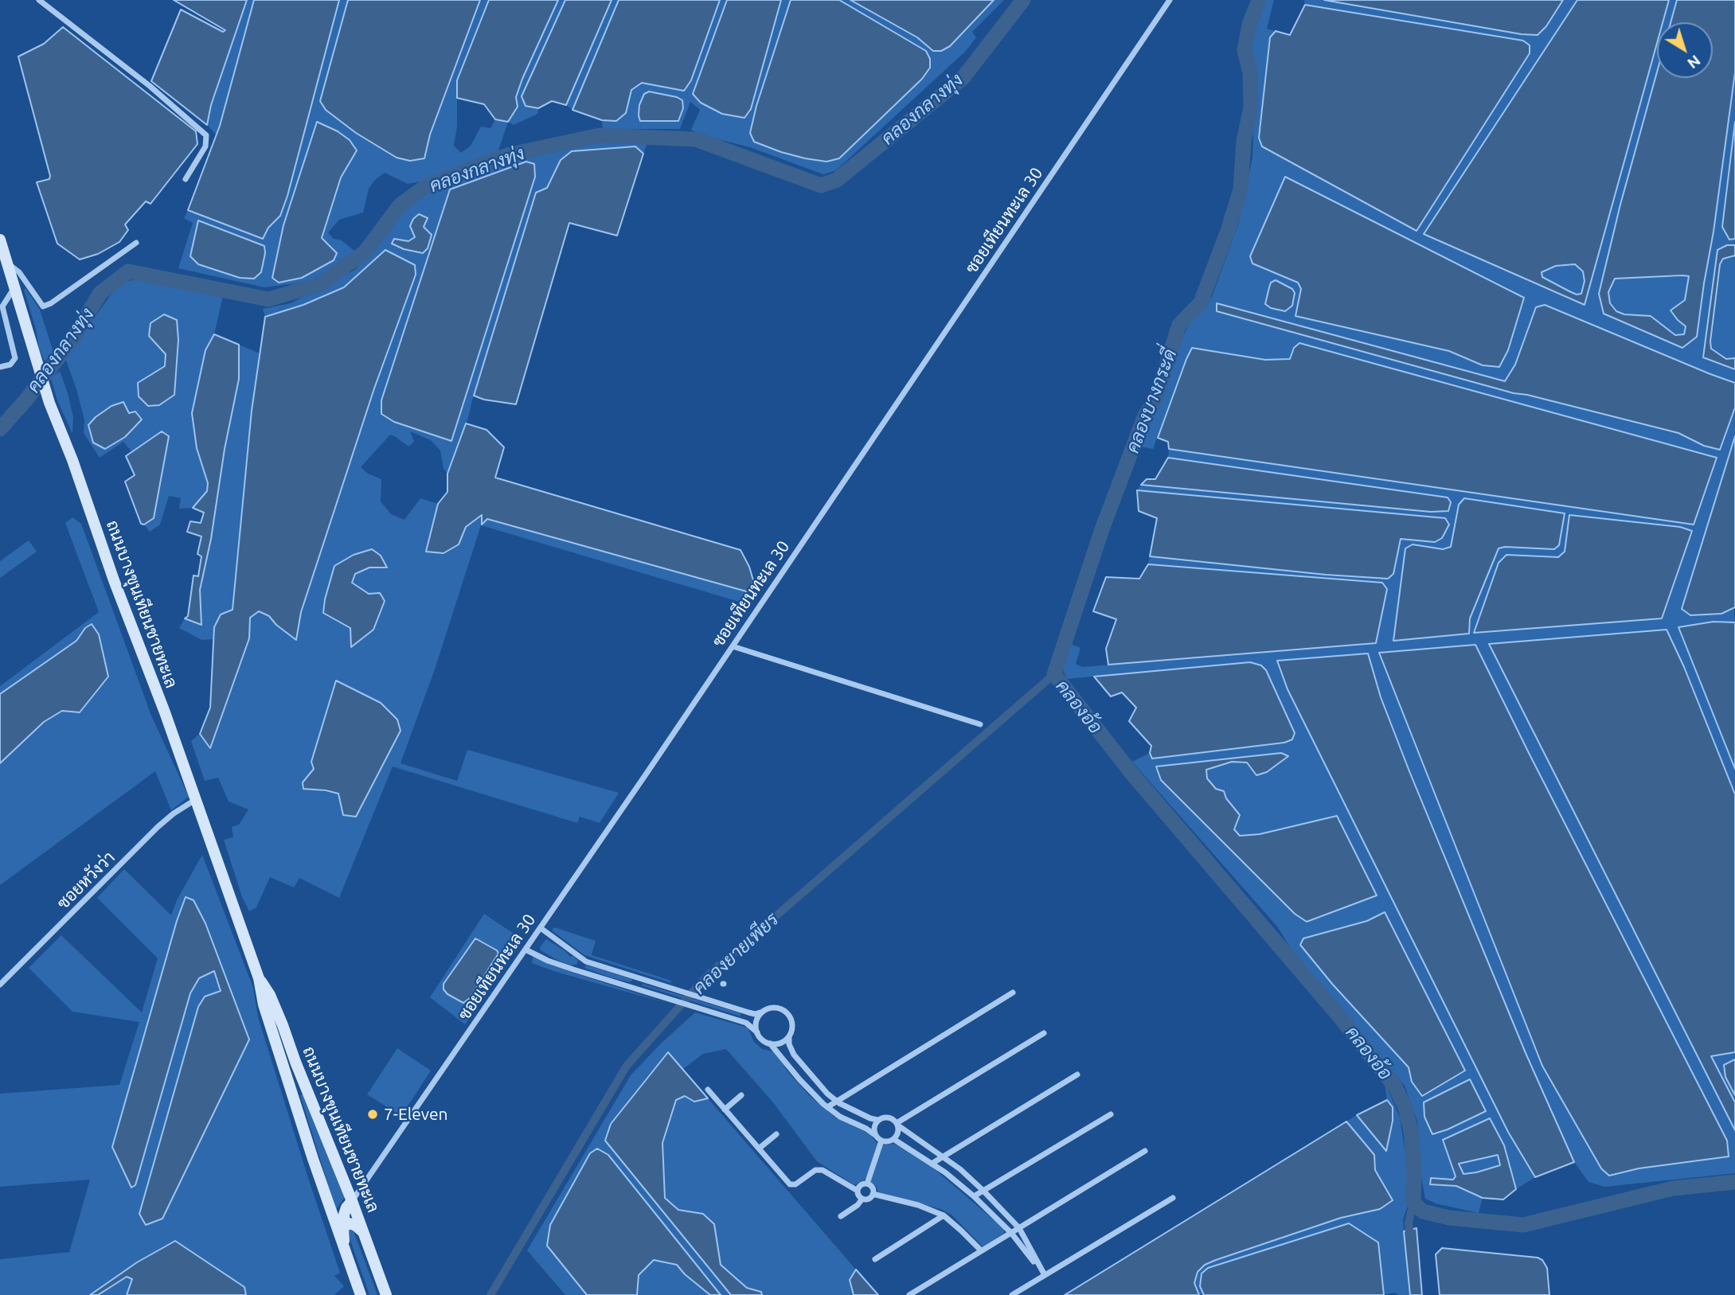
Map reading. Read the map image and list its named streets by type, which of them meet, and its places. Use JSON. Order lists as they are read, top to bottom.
{
  "streets": {
    "main road": ["ถนนบางขุนเทียนชายทะเล"],
    "street": ["ซอยเทียนทะเล 30", "ซอยหวังว่า"]
  },
  "crossings": [
    ["ซอยเทียนทะเล 30", "ถนนบางขุนเทียนชายทะเล"],
    ["ถนนบางขุนเทียนชายทะเล", "ซอยหวังว่า"]
  ],
  "water": [
    "คลองกลางทุ่ง",
    "คลองบางกระดี่",
    "คลองอ้อ",
    "คลองยายเพียร"
  ],
  "places": ["7-Eleven"],
  "north": "bottom right"
}
